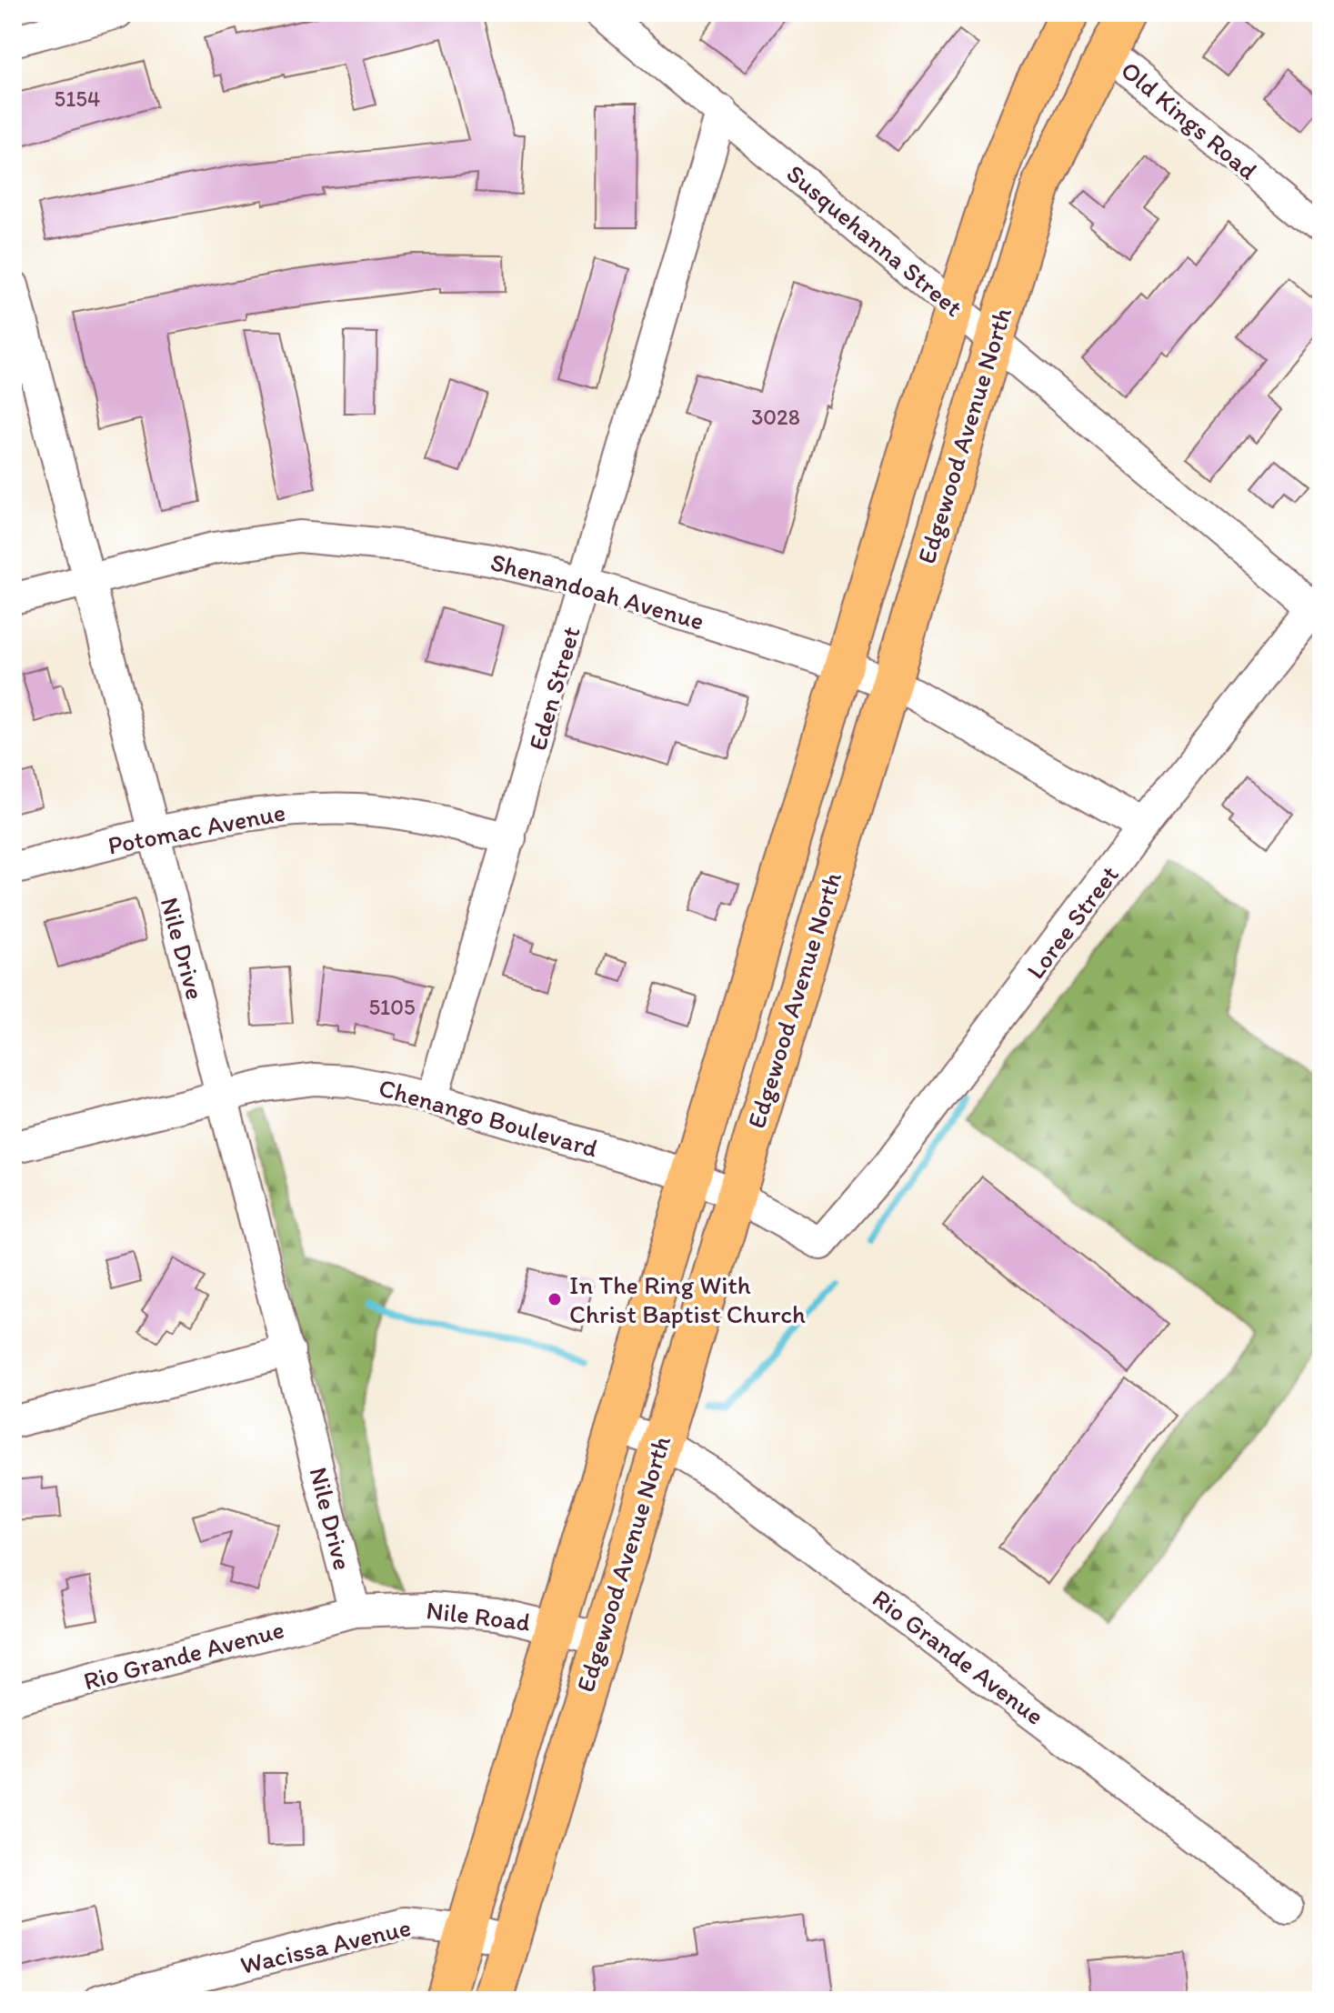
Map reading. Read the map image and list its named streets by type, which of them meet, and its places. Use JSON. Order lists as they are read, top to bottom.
{
  "streets": {
    "main road": ["Old Kings Road", "Edgewood Avenue North"],
    "street": [
      "Susquehanna Street",
      "Shenandoah Avenue",
      "Eden Street",
      "Potomac Avenue",
      "Loree Street",
      "Nile Drive",
      "Chenango Boulevard",
      "Nile Road",
      "Rio Grande Avenue",
      "Wacissa Avenue"
    ]
  },
  "crossings": [
    ["Old Kings Road", "Edgewood Avenue North"],
    ["Susquehanna Street", "Edgewood Avenue North"],
    ["Susquehanna Street", "Eden Street"],
    ["Susquehanna Street", "Loree Street"],
    ["Edgewood Avenue North", "Shenandoah Avenue"],
    ["Edgewood Avenue North", "Chenango Boulevard"],
    ["Edgewood Avenue North", "Nile Road"],
    ["Edgewood Avenue North", "Rio Grande Avenue"],
    ["Edgewood Avenue North", "Wacissa Avenue"],
    ["Shenandoah Avenue", "Eden Street"],
    ["Shenandoah Avenue", "Loree Street"],
    ["Shenandoah Avenue", "Nile Drive"],
    ["Eden Street", "Potomac Avenue"],
    ["Eden Street", "Chenango Boulevard"],
    ["Potomac Avenue", "Nile Drive"],
    ["Loree Street", "Chenango Boulevard"],
    ["Nile Drive", "Chenango Boulevard"],
    ["Nile Drive", "Nile Road"],
    ["Nile Drive", "Rio Grande Avenue"],
    ["Nile Road", "Rio Grande Avenue"]
  ],
  "places": ["In The Ring With Christ Baptist Church"],
  "house_numbers": ["5154", "3028", "5105"]
}
